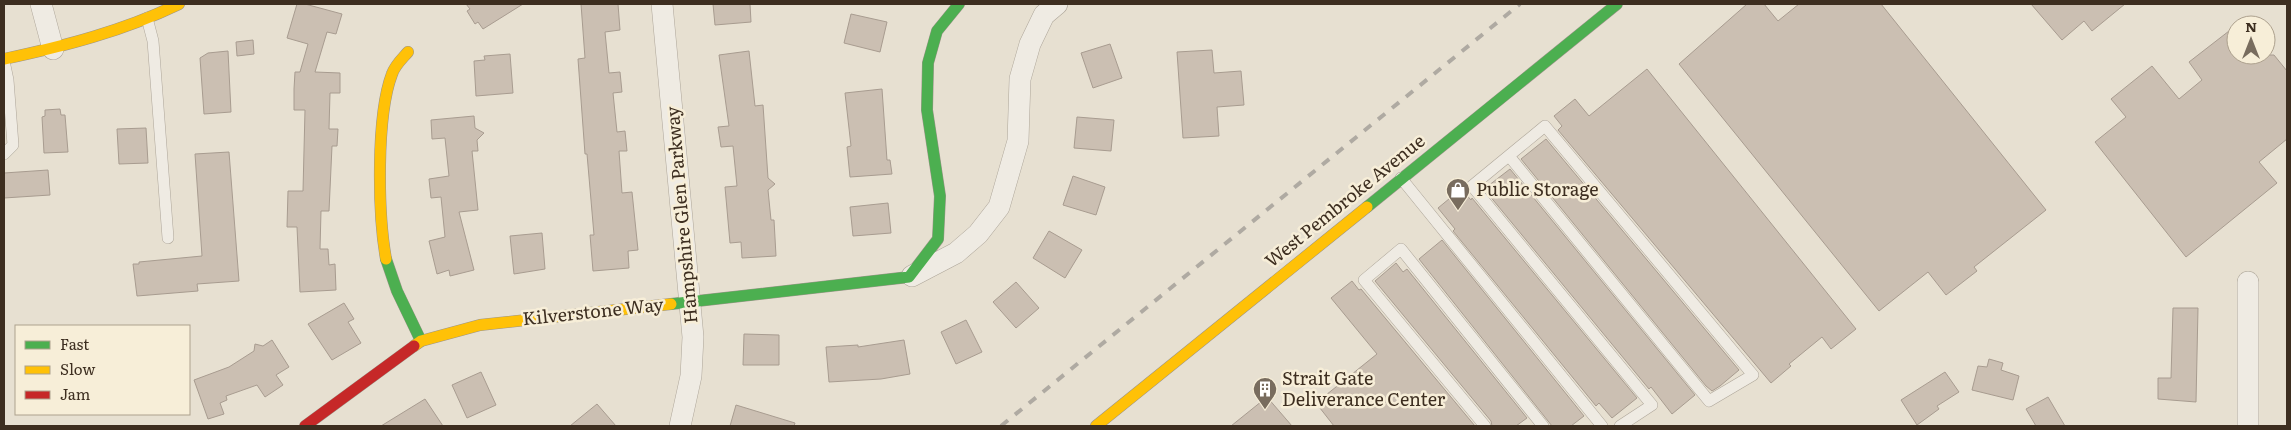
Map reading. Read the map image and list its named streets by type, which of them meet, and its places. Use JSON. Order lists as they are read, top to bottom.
{
  "streets": {
    "street": ["West Pembroke Avenue", "Hampshire Glen Parkway", "Kilverstone Way"]
  },
  "crossings": [
    ["Hampshire Glen Parkway", "Kilverstone Way"]
  ],
  "places": {
    "shop": ["Public Storage"],
    "building": ["Strait Gate Deliverance Center"]
  },
  "legend": ["Fast", "Slow", "Jam"],
  "north": "top"
}
